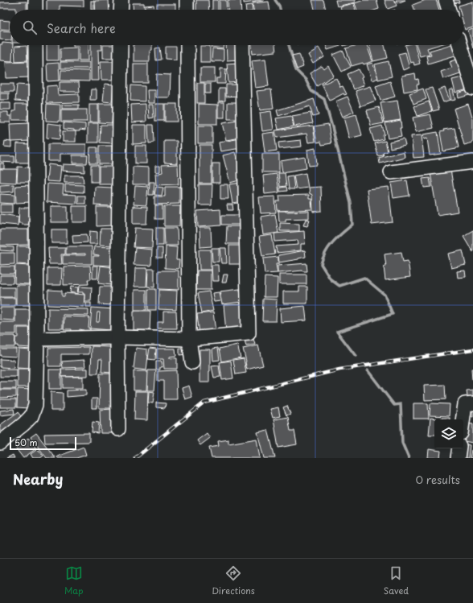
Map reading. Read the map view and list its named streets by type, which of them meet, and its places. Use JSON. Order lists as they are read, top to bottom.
{
  "scale_bar": "50 m",
  "page": {
    "search": "Search here",
    "scale": "50 m",
    "heading": ["Nearby", "0 results"],
    "nav": ["Map", "Directions", "Saved"]
  }
}
